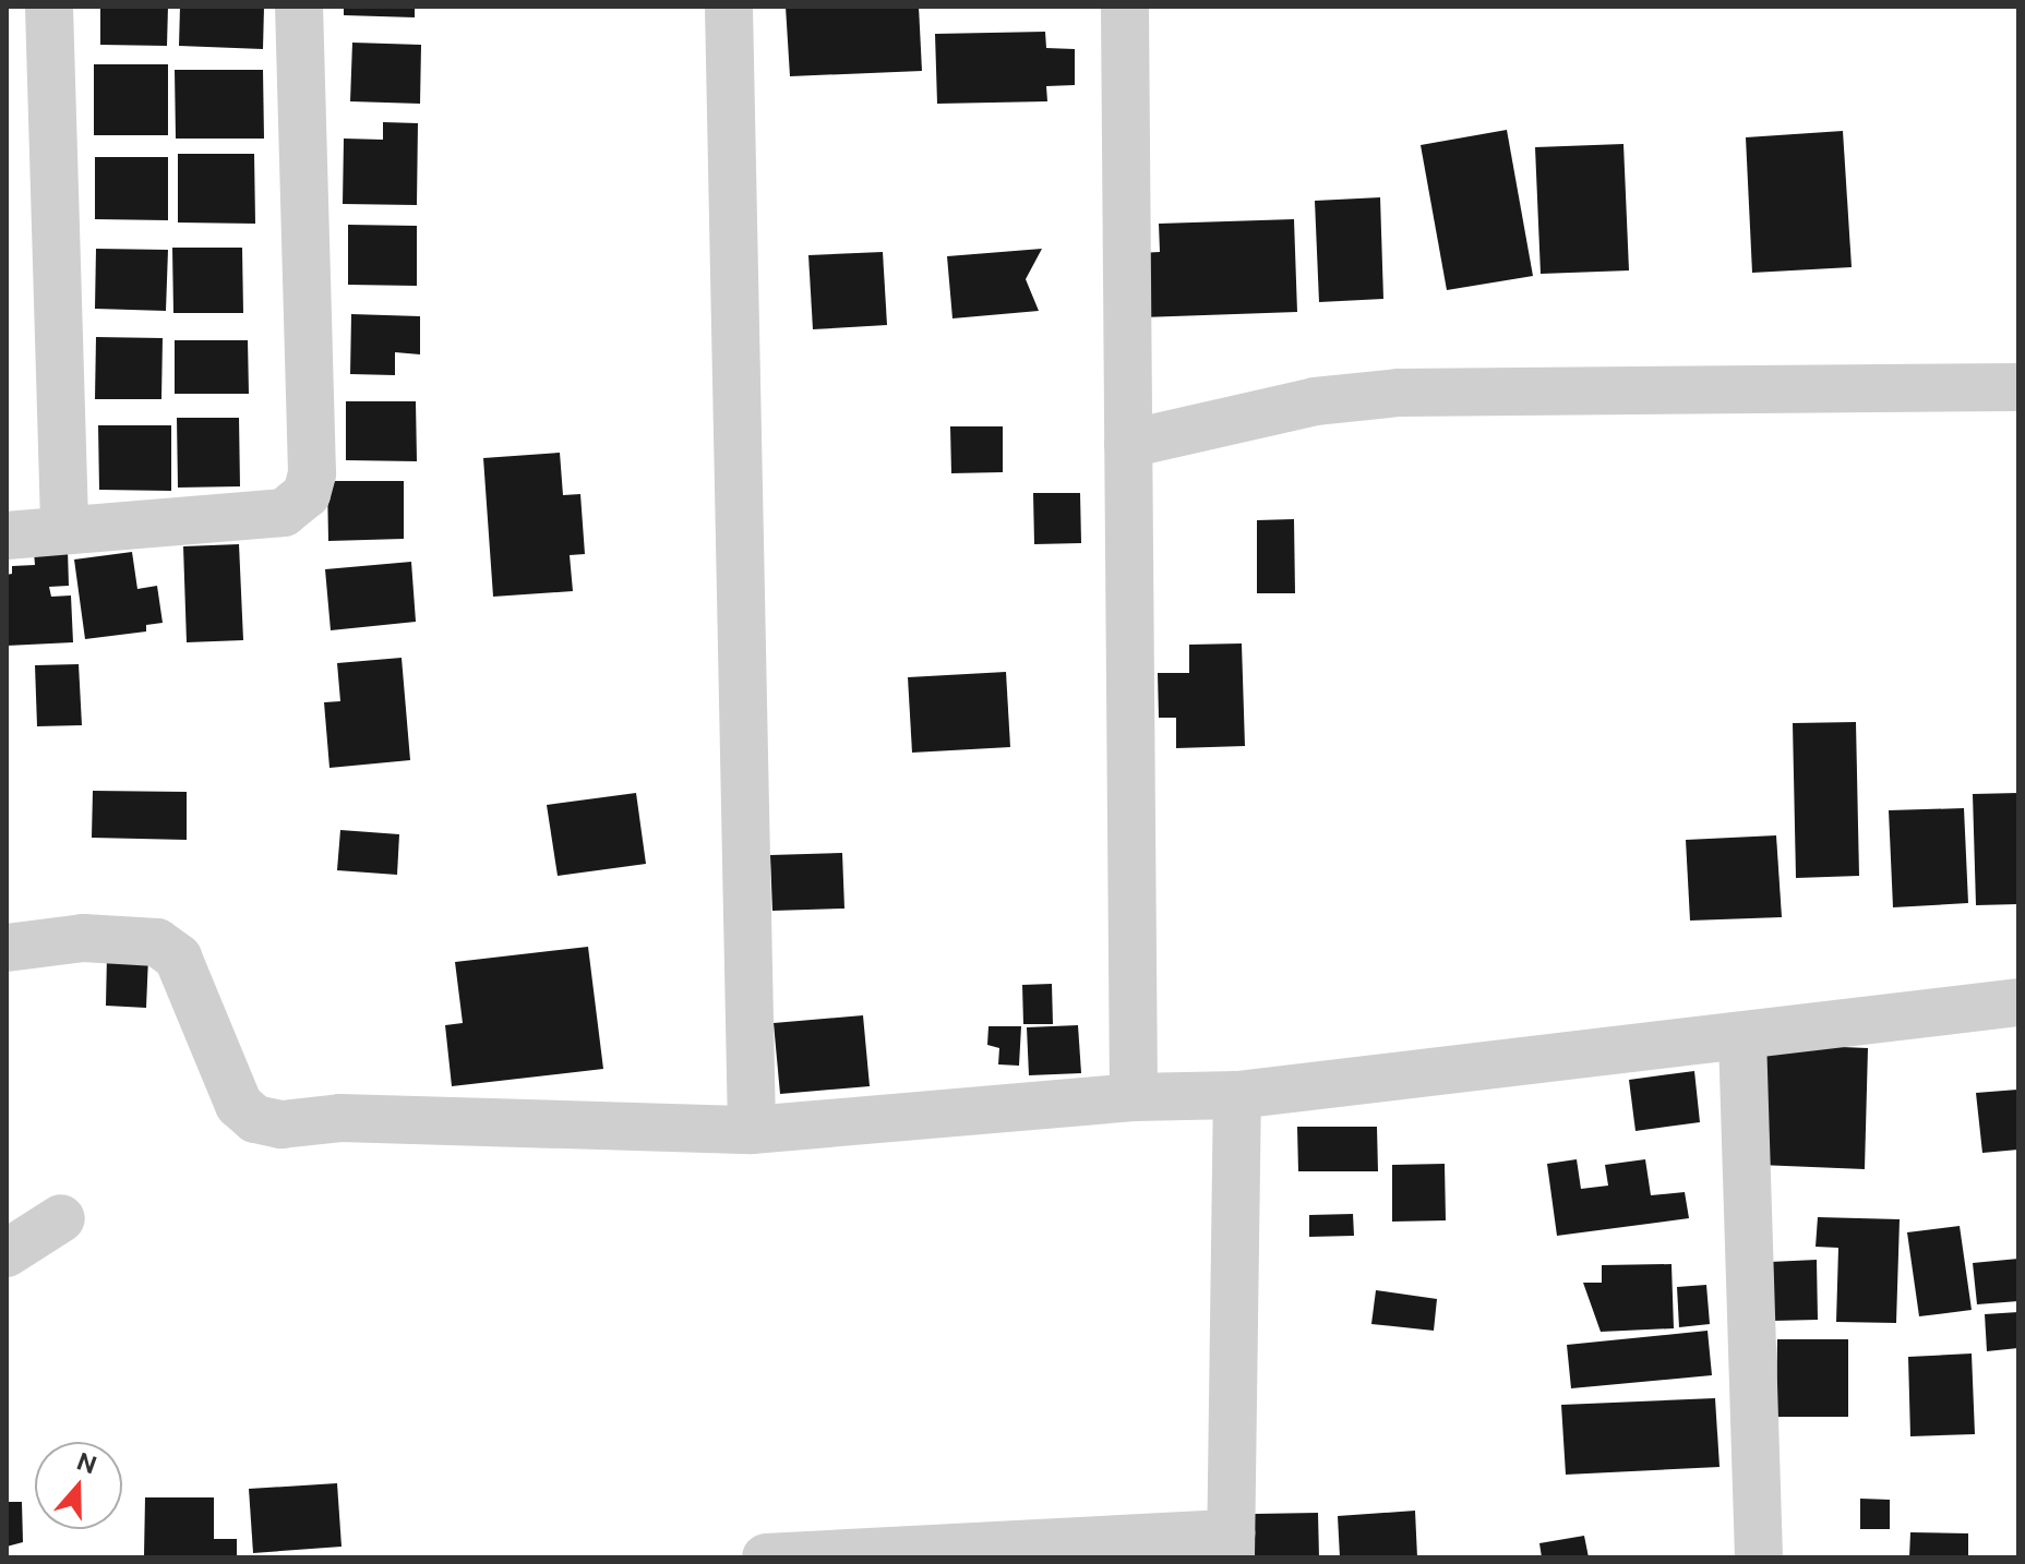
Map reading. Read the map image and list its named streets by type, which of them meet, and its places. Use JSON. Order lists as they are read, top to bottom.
{
  "north": "top"
}
